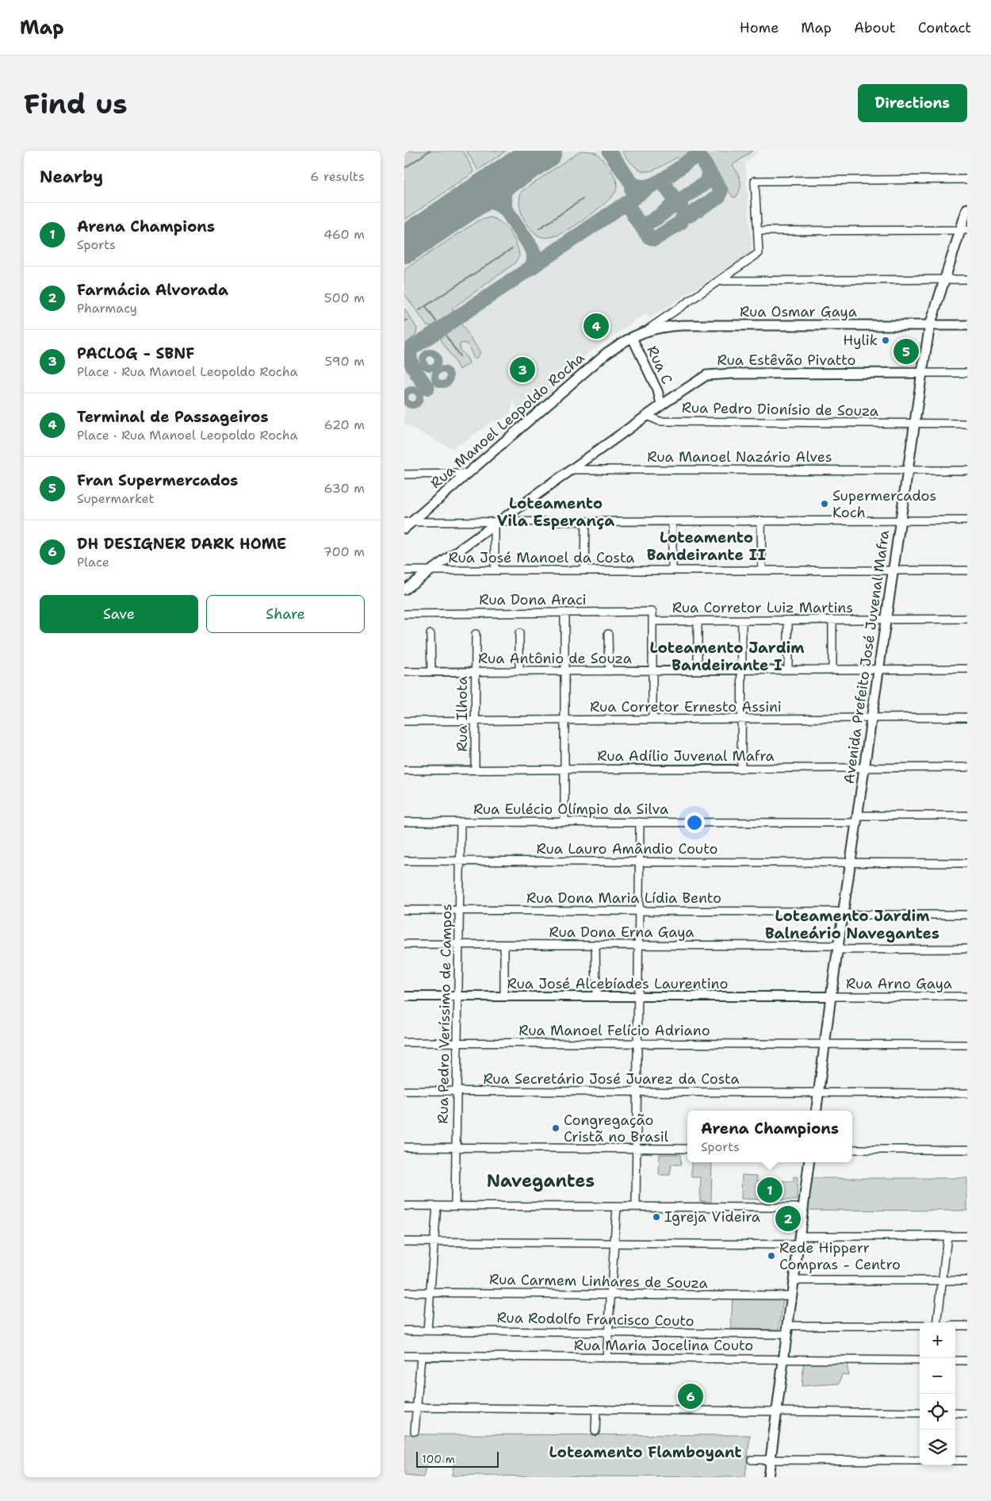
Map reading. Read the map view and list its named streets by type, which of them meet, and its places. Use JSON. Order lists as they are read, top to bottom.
{
  "streets": {
    "main road": [
      "Rua Osmar Gaya",
      "Rua Estêvão Pivatto",
      "Rua Manoel Leopoldo Rocha",
      "Avenida Prefeito José Juvenal Mafra"
    ],
    "street": [
      "Rua C",
      "Rua Pedro Dionísio de Souza",
      "Rua Manoel Nazário Alves",
      "Rua José Manoel da Costa",
      "Rua Dona Araci",
      "Rua Corretor Luiz Martins",
      "Rua Antônio de Souza",
      "Rua Corretor Ernesto Assini",
      "Rua Ilhota",
      "Rua Adílio Juvenal Mafra",
      "Rua Eulécio Olímpio da Silva",
      "Rua Lauro Amândio Couto",
      "Rua Dona Maria Lídia Bento",
      "Rua Dona Erna Gaya",
      "Rua José Alcebíades Laurentino",
      "Rua Arno Gaya",
      "Rua Pedro Veríssimo de Campos",
      "Rua Manoel Felício Adriano",
      "Rua Secretário José Juarez da Costa",
      "Rua Carmem Linhares de Souza",
      "Rua Rodolfo Francisco Couto",
      "Rua Maria Jocelina Couto"
    ]
  },
  "crossings": [
    ["Rua Osmar Gaya", "Rua C"],
    ["Rua Osmar Gaya", "Rua Manoel Leopoldo Rocha"],
    ["Rua Osmar Gaya", "Avenida Prefeito José Juvenal Mafra"],
    ["Rua Estêvão Pivatto", "Rua C"],
    ["Rua Estêvão Pivatto", "Rua Pedro Dionísio de Souza"],
    ["Rua Estêvão Pivatto", "Rua Manoel Nazário Alves"],
    ["Rua Estêvão Pivatto", "Rua José Manoel da Costa"],
    ["Rua Estêvão Pivatto", "Avenida Prefeito José Juvenal Mafra"],
    ["Rua C", "Rua Manoel Leopoldo Rocha"],
    ["Rua Pedro Dionísio de Souza", "Avenida Prefeito José Juvenal Mafra"],
    ["Rua Manoel Nazário Alves", "Avenida Prefeito José Juvenal Mafra"],
    ["Rua José Manoel da Costa", "Avenida Prefeito José Juvenal Mafra"],
    ["Rua Dona Araci", "Rua Corretor Luiz Martins"],
    ["Rua Corretor Luiz Martins", "Avenida Prefeito José Juvenal Mafra"],
    ["Avenida Prefeito José Juvenal Mafra", "Rua Antônio de Souza"],
    ["Avenida Prefeito José Juvenal Mafra", "Rua Corretor Ernesto Assini"],
    ["Avenida Prefeito José Juvenal Mafra", "Rua Adílio Juvenal Mafra"],
    ["Avenida Prefeito José Juvenal Mafra", "Rua Eulécio Olímpio da Silva"],
    ["Avenida Prefeito José Juvenal Mafra", "Rua Lauro Amândio Couto"],
    ["Avenida Prefeito José Juvenal Mafra", "Rua Dona Maria Lídia Bento"],
    ["Avenida Prefeito José Juvenal Mafra", "Rua Dona Erna Gaya"],
    ["Avenida Prefeito José Juvenal Mafra", "Rua José Alcebíades Laurentino"],
    ["Avenida Prefeito José Juvenal Mafra", "Rua Arno Gaya"],
    ["Avenida Prefeito José Juvenal Mafra", "Rua Manoel Felício Adriano"],
    ["Avenida Prefeito José Juvenal Mafra", "Rua Secretário José Juarez da Costa"],
    ["Rua Antônio de Souza", "Rua Ilhota"],
    ["Rua Corretor Ernesto Assini", "Rua Ilhota"],
    ["Rua Ilhota", "Rua Adílio Juvenal Mafra"],
    ["Rua Eulécio Olímpio da Silva", "Rua Pedro Veríssimo de Campos"],
    ["Rua Lauro Amândio Couto", "Rua Pedro Veríssimo de Campos"],
    ["Rua Dona Maria Lídia Bento", "Rua Pedro Veríssimo de Campos"],
    ["Rua Dona Erna Gaya", "Rua Pedro Veríssimo de Campos"],
    ["Rua José Alcebíades Laurentino", "Rua Arno Gaya"],
    ["Rua José Alcebíades Laurentino", "Rua Pedro Veríssimo de Campos"],
    ["Rua Pedro Veríssimo de Campos", "Rua Manoel Felício Adriano"],
    ["Rua Pedro Veríssimo de Campos", "Rua Secretário José Juarez da Costa"]
  ],
  "districts": [
    "Loteamento Vila Esperança",
    "Loteamento Bandeirante II",
    "Loteamento Jardim Bandeirante I",
    "Loteamento Jardim Balneário Navegantes",
    "Navegantes",
    "Loteamento Flamboyant"
  ],
  "places": [
    "Hylik",
    "Supermercados Koch",
    "Congregação Cristã no Brasil",
    "Igreja Videira",
    "Rede Hipperr Compras - Centro"
  ],
  "scale_bar": "100 m",
  "page": {
    "header": "Map",
    "nav": [
      "Home",
      "Map",
      "About",
      "Contact"
    ],
    "buttons": [
      "Directions",
      ["Save", "Share"]
    ],
    "title": "Find us",
    "heading": ["Nearby", "6 results"],
    "list": [
      {
        "mark": "1",
        "name": "Arena Champions",
        "note": "Sports",
        "value": "460 m"
      },
      {
        "mark": "2",
        "name": "Farmácia Alvorada",
        "note": "Pharmacy",
        "value": "500 m"
      },
      {
        "mark": "3",
        "name": "PACLOG - SBNF",
        "note": "Place · Rua Manoel Leopoldo Rocha",
        "value": "590 m"
      },
      {
        "mark": "4",
        "name": "Terminal de Passageiros",
        "note": "Place · Rua Manoel Leopoldo Rocha",
        "value": "620 m"
      },
      {
        "mark": "5",
        "name": "Fran Supermercados",
        "note": "Supermarket",
        "value": "630 m"
      },
      {
        "mark": "6",
        "name": "DH DESIGNER DARK HOME",
        "note": "Place",
        "value": "700 m"
      }
    ],
    "pins": [
      "4",
      "5",
      "3",
      "1",
      "2",
      "6"
    ],
    "popup": ["Arena Champions", "Sports"],
    "map_buttons": ["+", "−"],
    "scale": "100 m"
  }
}
